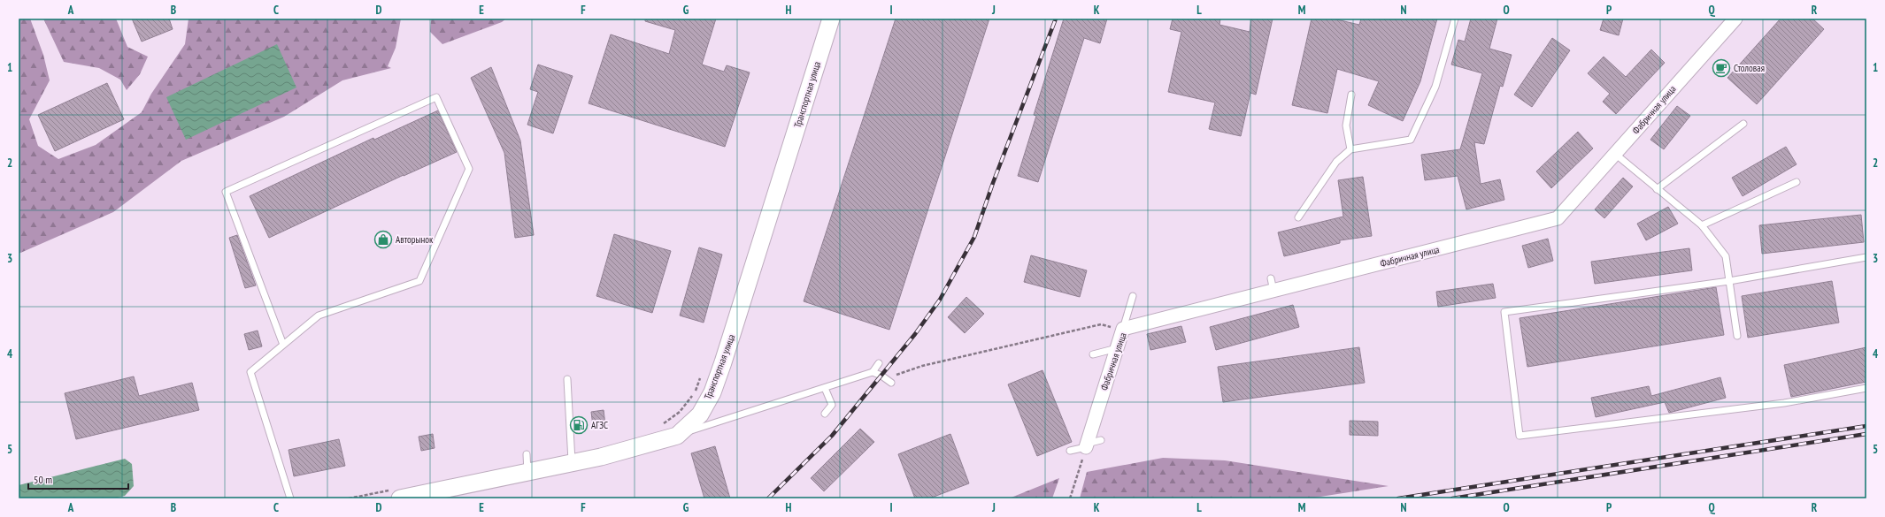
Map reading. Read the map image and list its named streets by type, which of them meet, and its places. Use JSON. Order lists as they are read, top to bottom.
{
  "streets": {
    "street": ["Транспортная улица", "Фабричная улица"]
  },
  "places": {
    "cafe": ["Столовая"],
    "shop": ["Авторынок"],
    "fuel station": ["АГЗС"]
  },
  "scale_bar": "50 m",
  "grid": {
    "columns": [
      "A",
      "B",
      "C",
      "D",
      "E",
      "F",
      "G",
      "H",
      "I",
      "J",
      "K",
      "L",
      "M",
      "N",
      "O",
      "P",
      "Q",
      "R"
    ],
    "rows": [
      "1",
      "2",
      "3",
      "4",
      "5"
    ]
  }
}
